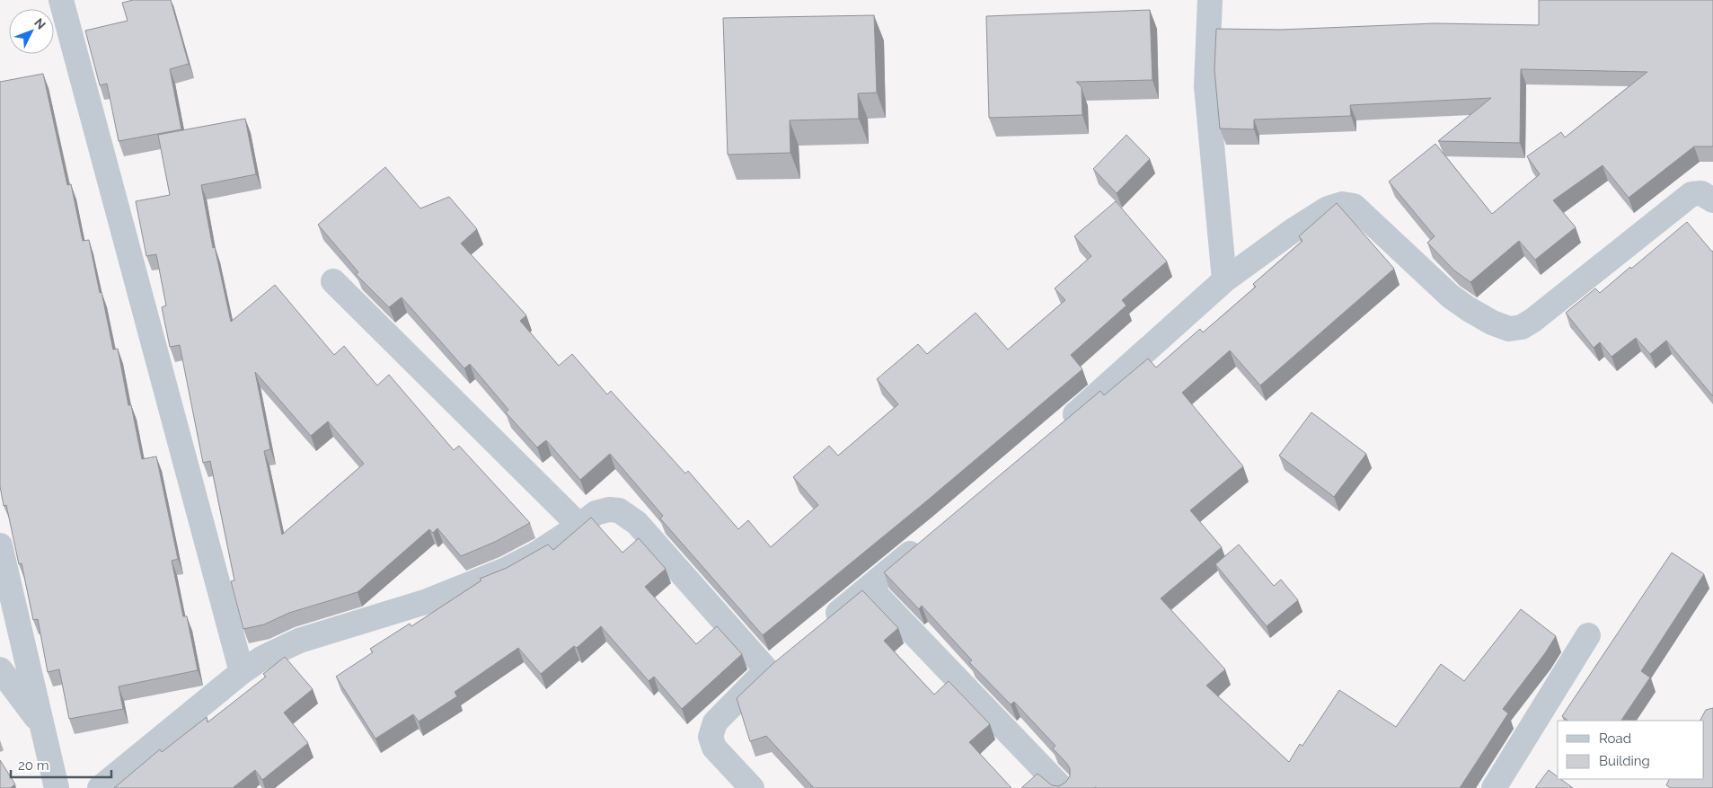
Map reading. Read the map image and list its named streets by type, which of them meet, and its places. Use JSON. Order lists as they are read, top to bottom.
{
  "legend": ["Road", "Building"],
  "scale_bar": "20 m",
  "north": "top right"
}
